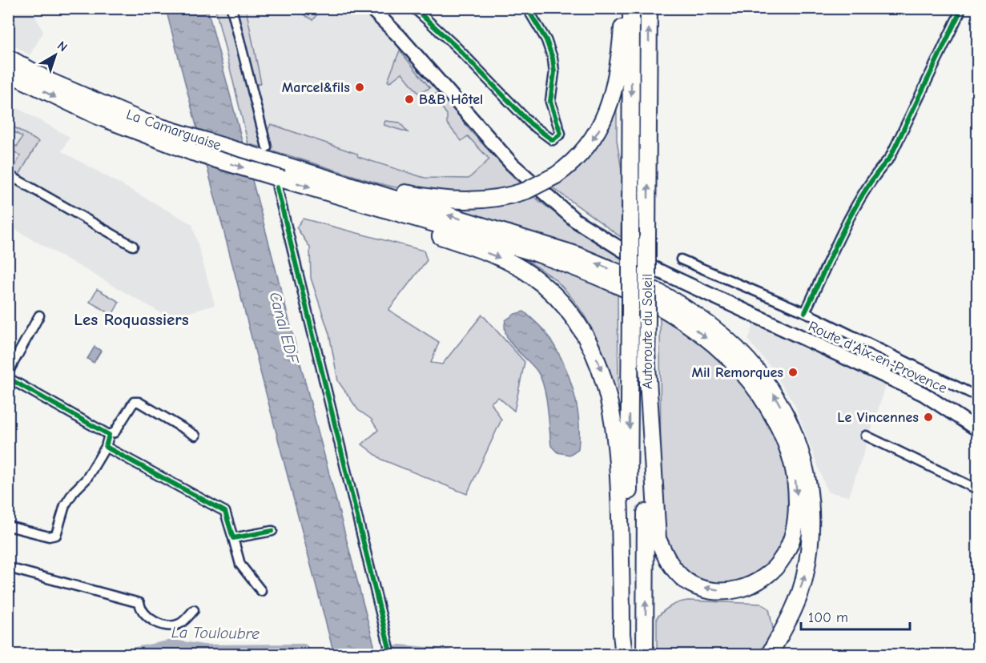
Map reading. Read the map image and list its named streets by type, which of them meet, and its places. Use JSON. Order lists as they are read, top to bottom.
{
  "streets": {
    "highway": ["La Camarguaise", "Autoroute du Soleil"],
    "main road": ["Route d'Aix-en-Provence"]
  },
  "districts": ["Les Roquassiers"],
  "water": ["Canal EDF", "La Touloubre"],
  "places": [
    "Marcel&fils",
    "B&B Hôtel",
    "Mil Remorques",
    "Le Vincennes"
  ],
  "scale_bar": "100 m",
  "north": "top right"
}
